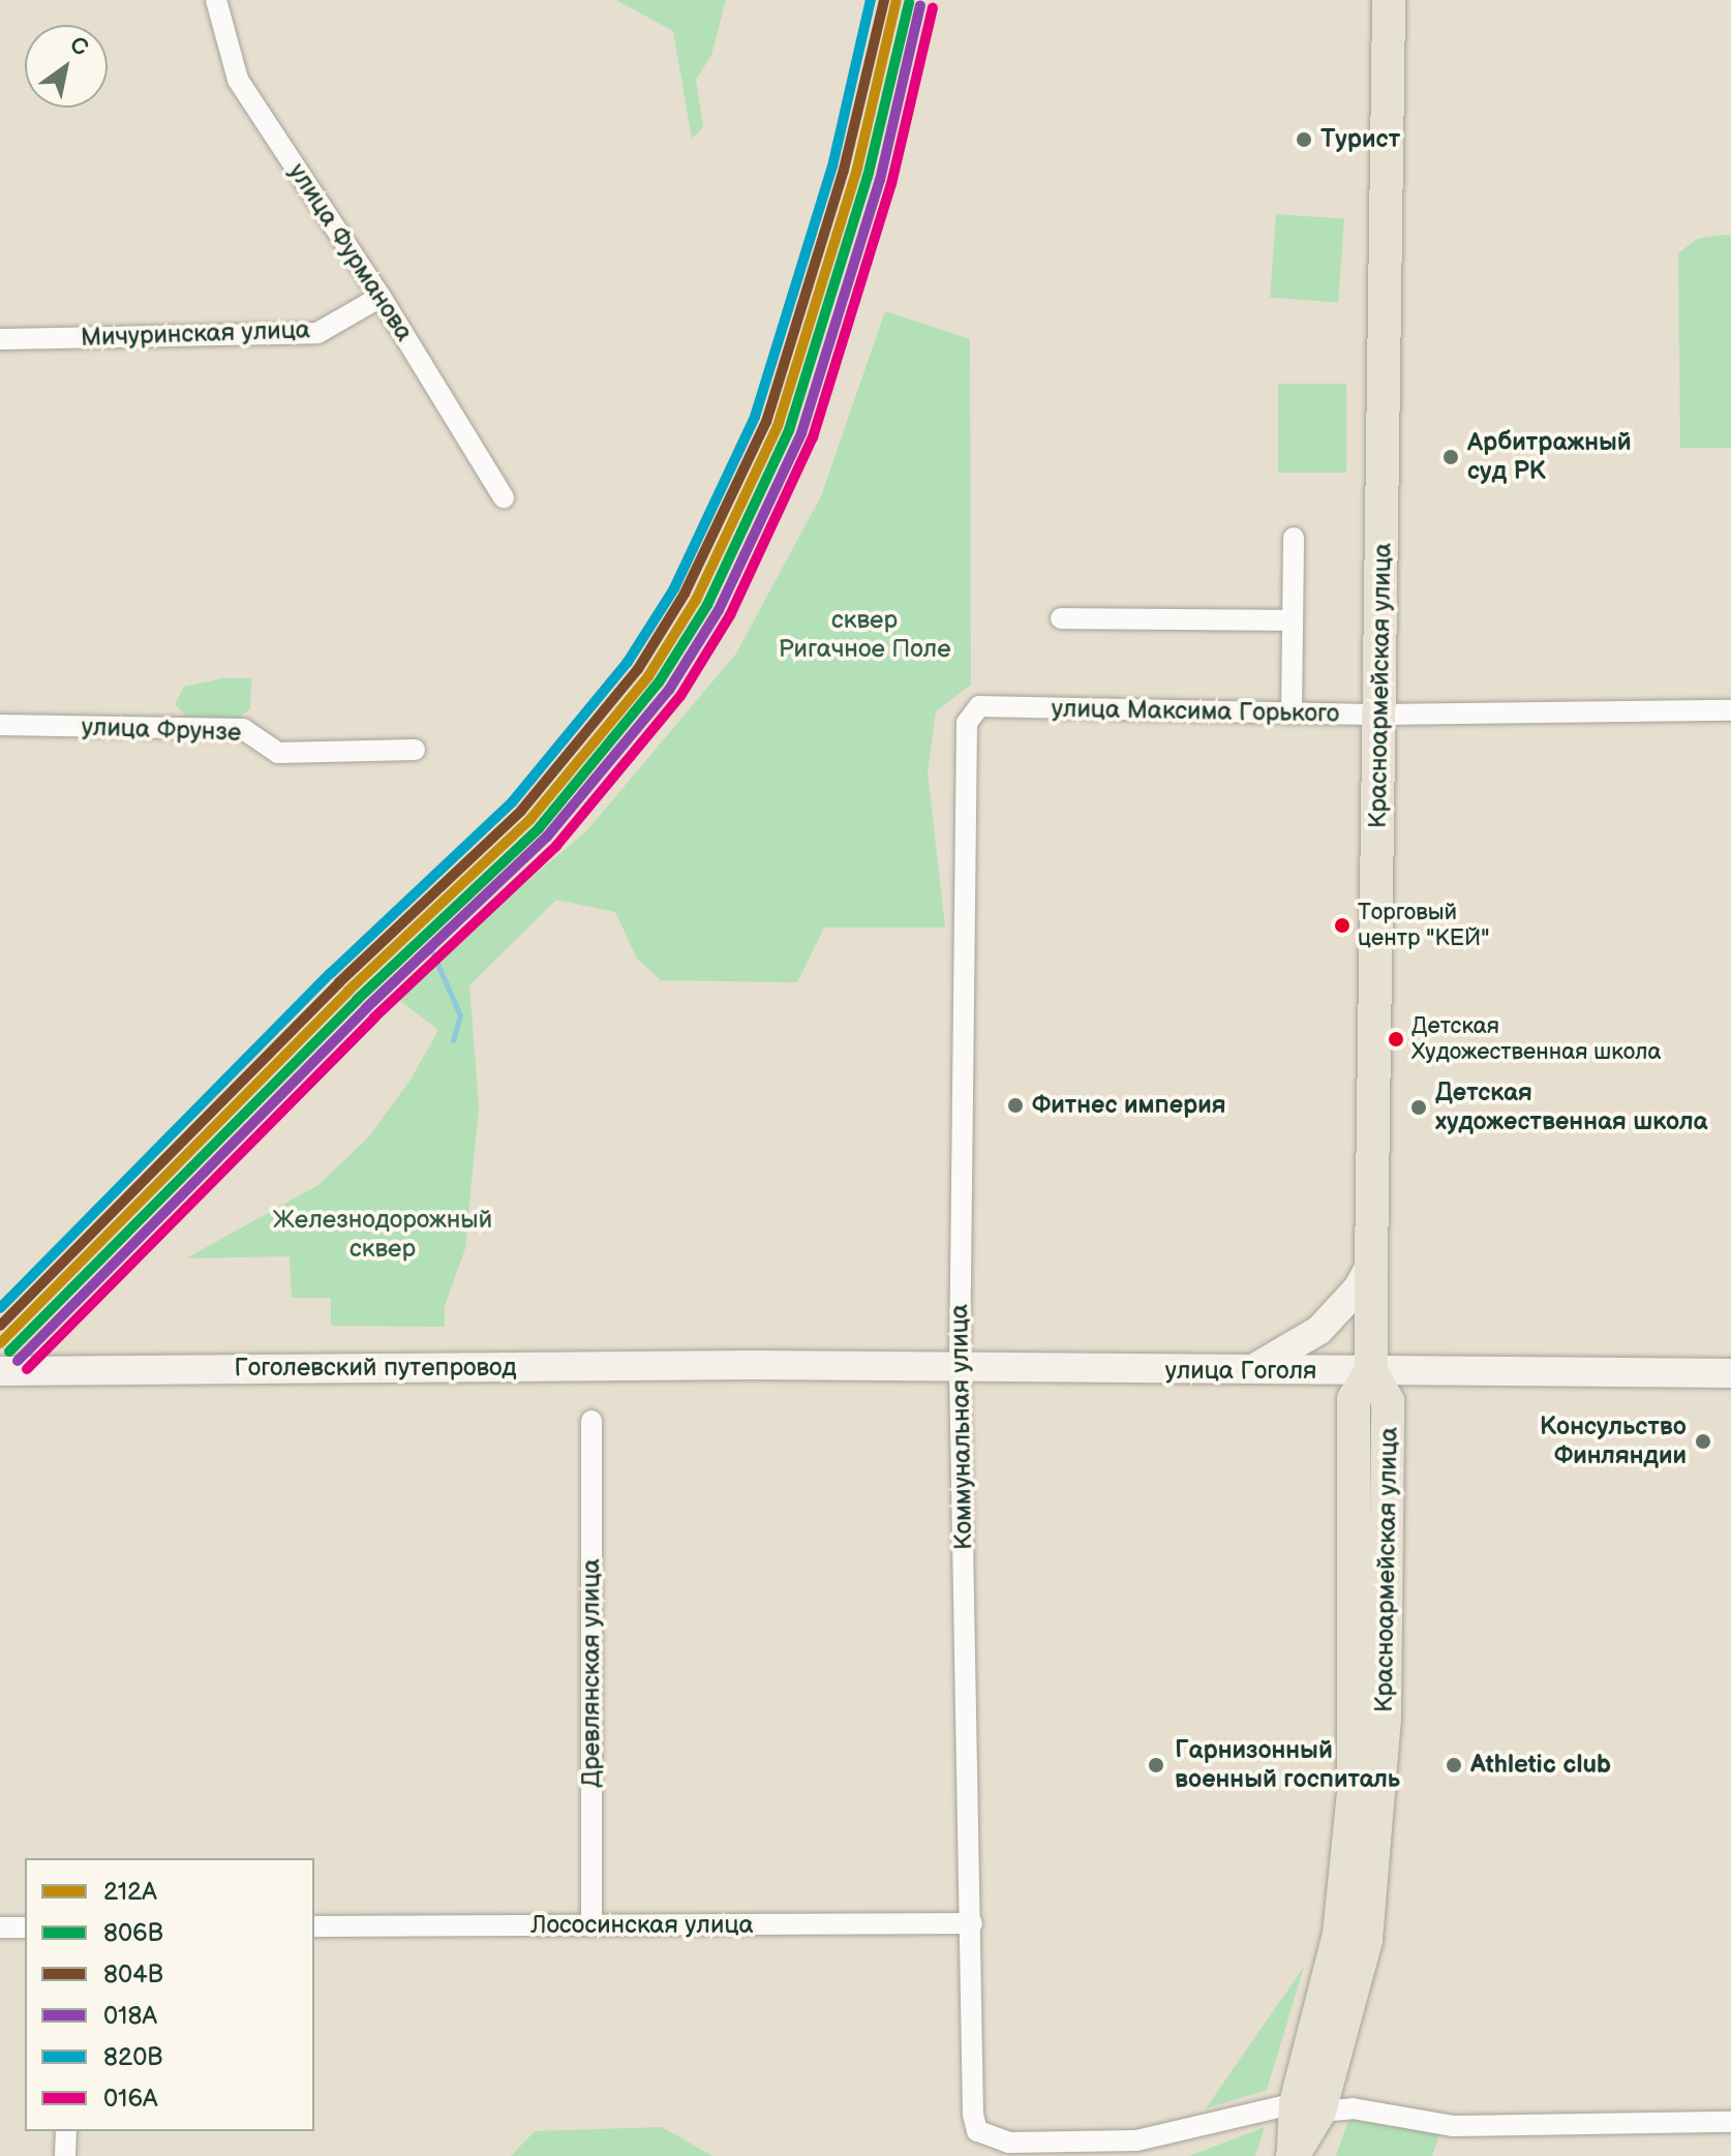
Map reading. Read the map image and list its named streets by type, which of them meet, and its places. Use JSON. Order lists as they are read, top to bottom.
{
  "streets": {
    "main road": ["Красноармейская улица", "Гоголевский путепровод", "улица Гоголя"],
    "street": [
      "улица Фурманова",
      "Мичуринская улица",
      "улица Максима Горького",
      "улица Фрунзе",
      "Коммунальная улица",
      "Древлянская улица",
      "Лососинская улица"
    ]
  },
  "crossings": [
    ["улица Фурманова", "Мичуринская улица"],
    ["Красноармейская улица", "улица Максима Горького"],
    ["Красноармейская улица", "улица Гоголя"],
    ["Красноармейская улица", "Коммунальная улица"],
    ["улица Максима Горького", "Коммунальная улица"],
    ["Гоголевский путепровод", "улица Гоголя"],
    ["улица Гоголя", "Коммунальная улица"],
    ["Коммунальная улица", "Лососинская улица"],
    ["Древлянская улица", "Лососинская улица"]
  ],
  "parks": ["сквер Ригачное Поле", "Железнодорожный сквер"],
  "places": [
    "Турист",
    "Арбитражный суд РК",
    "Торговый центр \"КЕЙ\"",
    "Детская Художественная школа",
    "Фитнес империя",
    "Детская художественная школа",
    "Консульство Финляндии",
    "Гарнизонный военный госпиталь",
    "Athletic club"
  ],
  "lines": [
    "transit line 212А",
    "transit line 804В",
    "transit line 820В",
    "transit line 806В",
    "transit line 018А",
    "transit line 016А"
  ],
  "legend": [
    "212А",
    "806В",
    "804В",
    "018А",
    "820В",
    "016А"
  ],
  "north": "top right"
}
